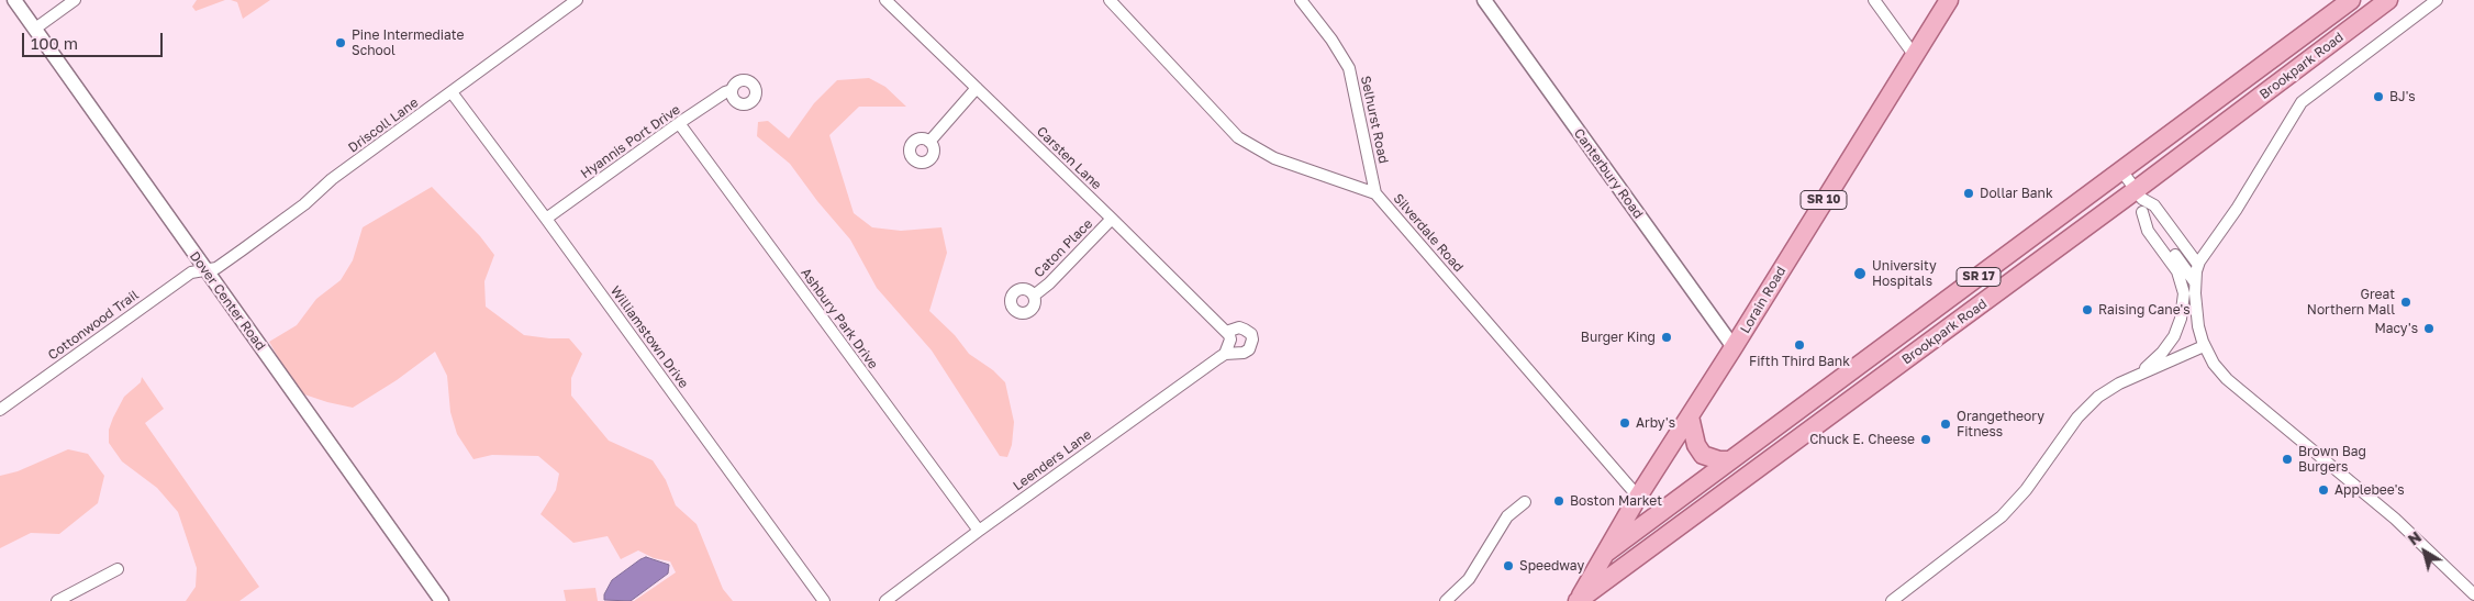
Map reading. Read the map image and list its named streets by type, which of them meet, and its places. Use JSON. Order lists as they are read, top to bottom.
{
  "streets": {
    "main road": [
      "Brookpark Road",
      "SR 10",
      "SR 17",
      "Lorain Road"
    ],
    "street": [
      "Selhurst Road",
      "Driscoll Lane",
      "Hyannis Port Drive",
      "Carsten Lane",
      "Canterbury Road",
      "Silverdale Road",
      "Caton Place",
      "Dover Center Road",
      "Ashbury Park Drive",
      "Cottonwood Trail",
      "Williamstown Drive",
      "Leenders Lane"
    ]
  },
  "crossings": [
    ["Brookpark Road", "Lorain Road"],
    ["Selhurst Road", "Silverdale Road"],
    ["Driscoll Lane", "Dover Center Road"],
    ["Driscoll Lane", "Cottonwood Trail"],
    ["Driscoll Lane", "Williamstown Drive"],
    ["Hyannis Port Drive", "Ashbury Park Drive"],
    ["Hyannis Port Drive", "Williamstown Drive"],
    ["Carsten Lane", "Caton Place"],
    ["Carsten Lane", "Leenders Lane"],
    ["Canterbury Road", "Lorain Road"],
    ["Silverdale Road", "Lorain Road"],
    ["Dover Center Road", "Cottonwood Trail"],
    ["Ashbury Park Drive", "Leenders Lane"]
  ],
  "places": [
    "Pine Intermediate School",
    "BJ's",
    "Dollar Bank",
    "University Hospitals",
    "Great Northern Mall",
    "Raising Cane's",
    "Macy's",
    "Burger King",
    "Fifth Third Bank",
    "Arby's",
    "Orangetheory Fitness",
    "Chuck E. Cheese",
    "Brown Bag Burgers",
    "Applebee's",
    "Boston Market",
    "Speedway"
  ],
  "scale_bar": "100 m",
  "north": "top left"
}
